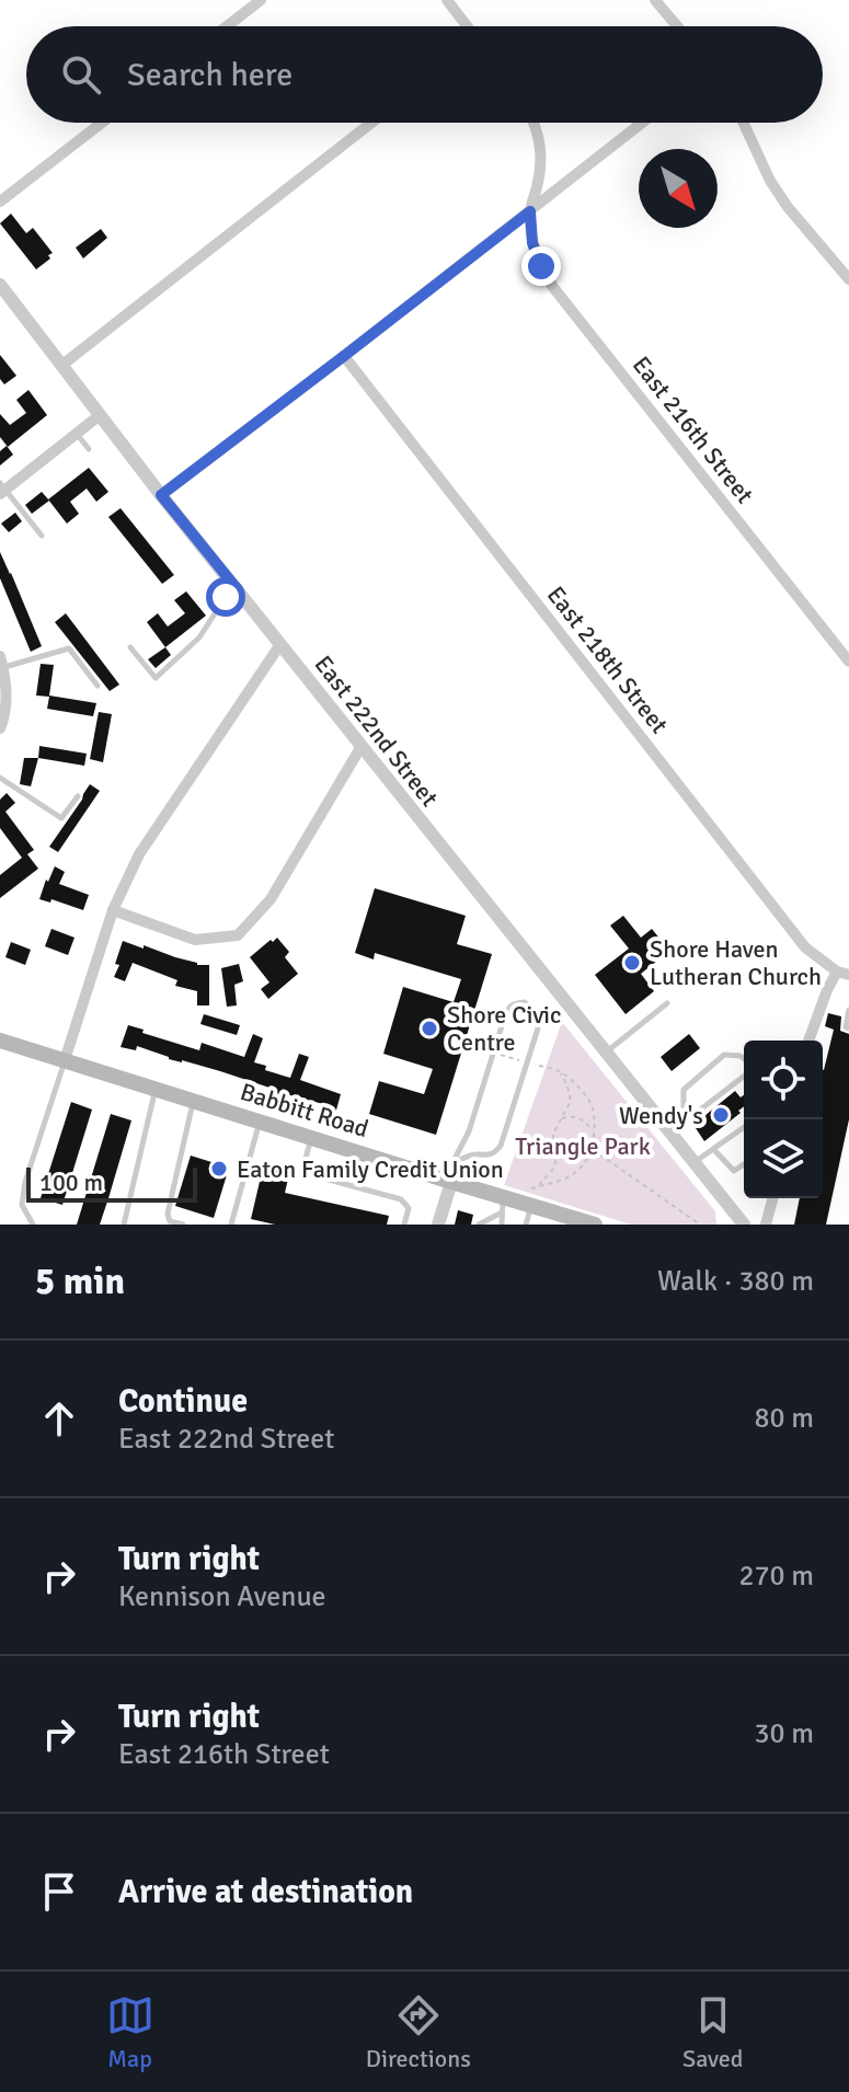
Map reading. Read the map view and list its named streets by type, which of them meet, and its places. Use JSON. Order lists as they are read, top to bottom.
{
  "streets": {
    "main road": ["Babbitt Road"],
    "street": ["East 216th Street", "East 218th Street", "East 222nd Street"]
  },
  "parks": ["Triangle Park"],
  "places": [
    "Shore Haven Lutheran Church",
    "Shore Civic Centre",
    "Wendy's",
    "Eaton Family Credit Union"
  ],
  "scale_bar": "100 m",
  "north": "bottom right",
  "page": {
    "search": "Search here",
    "scale": "100 m",
    "heading": ["5 min", "Walk · 380 m"],
    "list": [
      ["Continue", "East 222nd Street", "80 m"],
      ["Turn right", "Kennison Avenue", "270 m"],
      ["Turn right", "East 216th Street", "30 m"],
      "Arrive at destination"
    ],
    "nav": ["Map", "Directions", "Saved"]
  }
}
